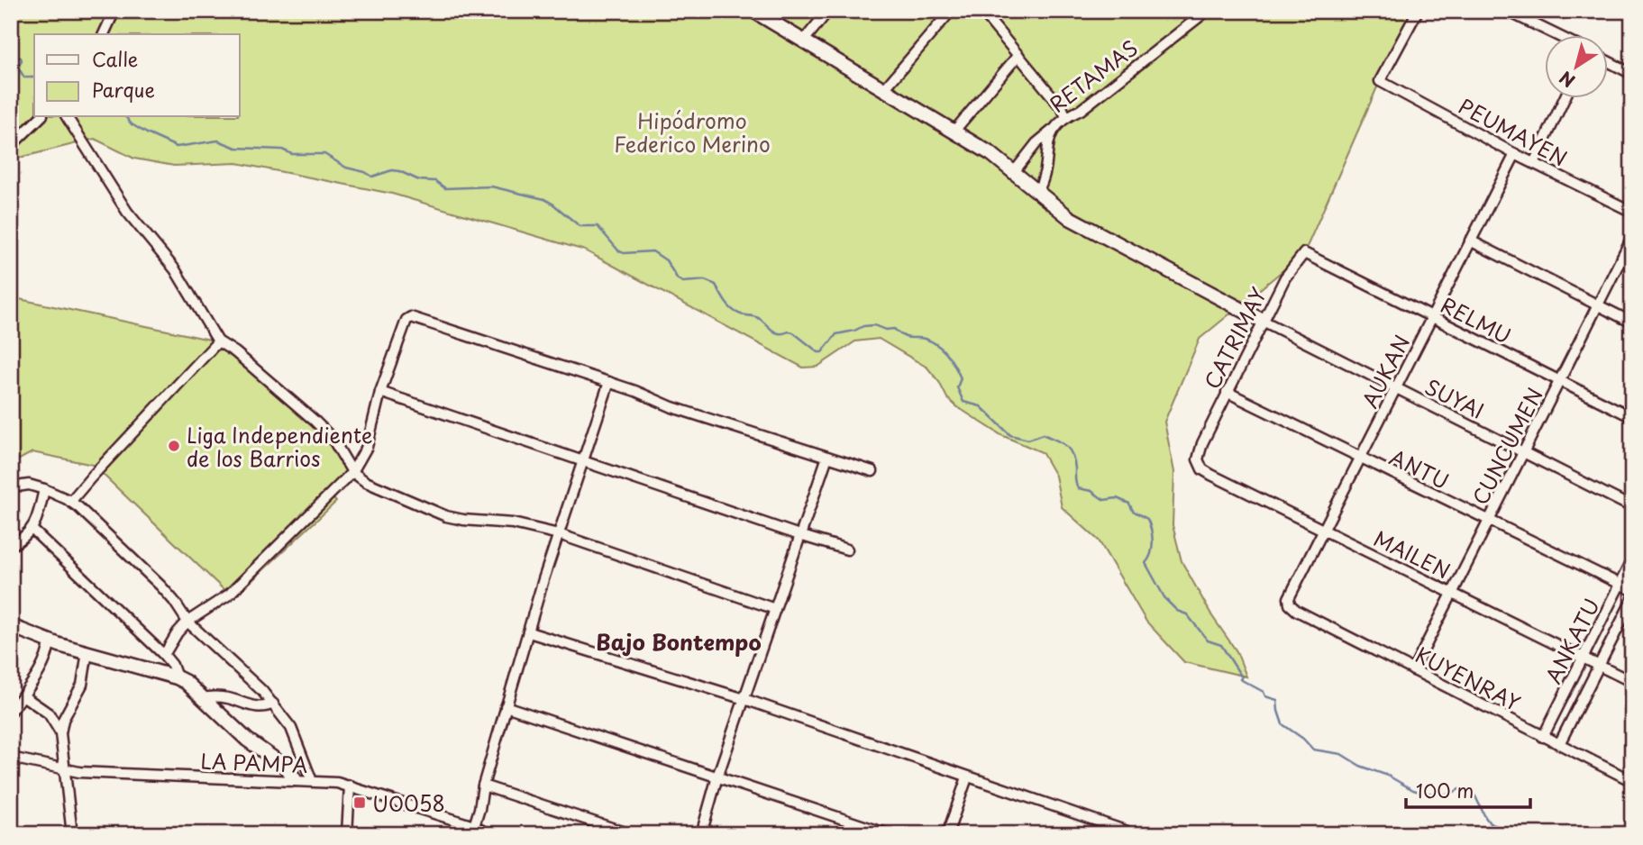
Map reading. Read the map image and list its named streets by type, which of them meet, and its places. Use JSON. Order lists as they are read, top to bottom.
{
  "streets": {
    "street": [
      "RETAMAS",
      "PEUMAYEN",
      "RELMU",
      "CATRIMAY",
      "AUKAN",
      "SUYAI",
      "CUNCUMEN",
      "ANTU",
      "MAILEN",
      "ANKATU",
      "KUYENRAY",
      "LA PAMPA"
    ]
  },
  "crossings": [
    ["PEUMAYEN", "AUKAN"],
    ["RELMU", "CATRIMAY"],
    ["RELMU", "AUKAN"],
    ["RELMU", "CUNCUMEN"],
    ["CATRIMAY", "SUYAI"],
    ["CATRIMAY", "ANTU"],
    ["CATRIMAY", "MAILEN"],
    ["AUKAN", "SUYAI"],
    ["AUKAN", "ANTU"],
    ["AUKAN", "MAILEN"],
    ["AUKAN", "KUYENRAY"],
    ["SUYAI", "CUNCUMEN"],
    ["CUNCUMEN", "ANTU"],
    ["CUNCUMEN", "MAILEN"],
    ["CUNCUMEN", "KUYENRAY"],
    ["ANTU", "ANKATU"],
    ["MAILEN", "ANKATU"],
    ["ANKATU", "KUYENRAY"]
  ],
  "districts": ["Bajo Bontempo"],
  "parks": ["Hipódromo Federico Merino"],
  "places": {
    "other": ["Liga Independiente de los Barrios"],
    "transit": ["U0058"]
  },
  "legend": ["Calle", "Parque"],
  "scale_bar": "100 m",
  "north": "bottom left"
}
